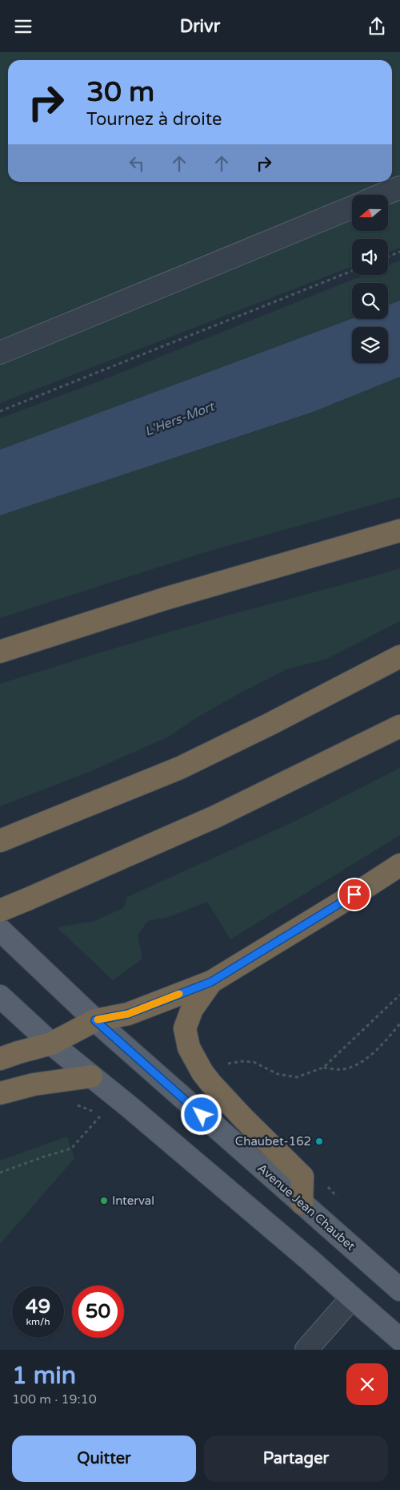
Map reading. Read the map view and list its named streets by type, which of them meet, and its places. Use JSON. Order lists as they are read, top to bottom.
{
  "streets": {
    "main road": ["Avenue Jean Chaubet"]
  },
  "water": ["L'Hers-Mort"],
  "places": ["Chaubet-162", "Interval"],
  "north": "left",
  "page": {
    "header": "Drivr",
    "turn": ["30 m", "Tournez à droite"],
    "speed": "49 km/h",
    "limit": "50",
    "heading": ["1 min", "100 m · 19:10"],
    "buttons": ["Quitter", "Partager"]
  }
}
